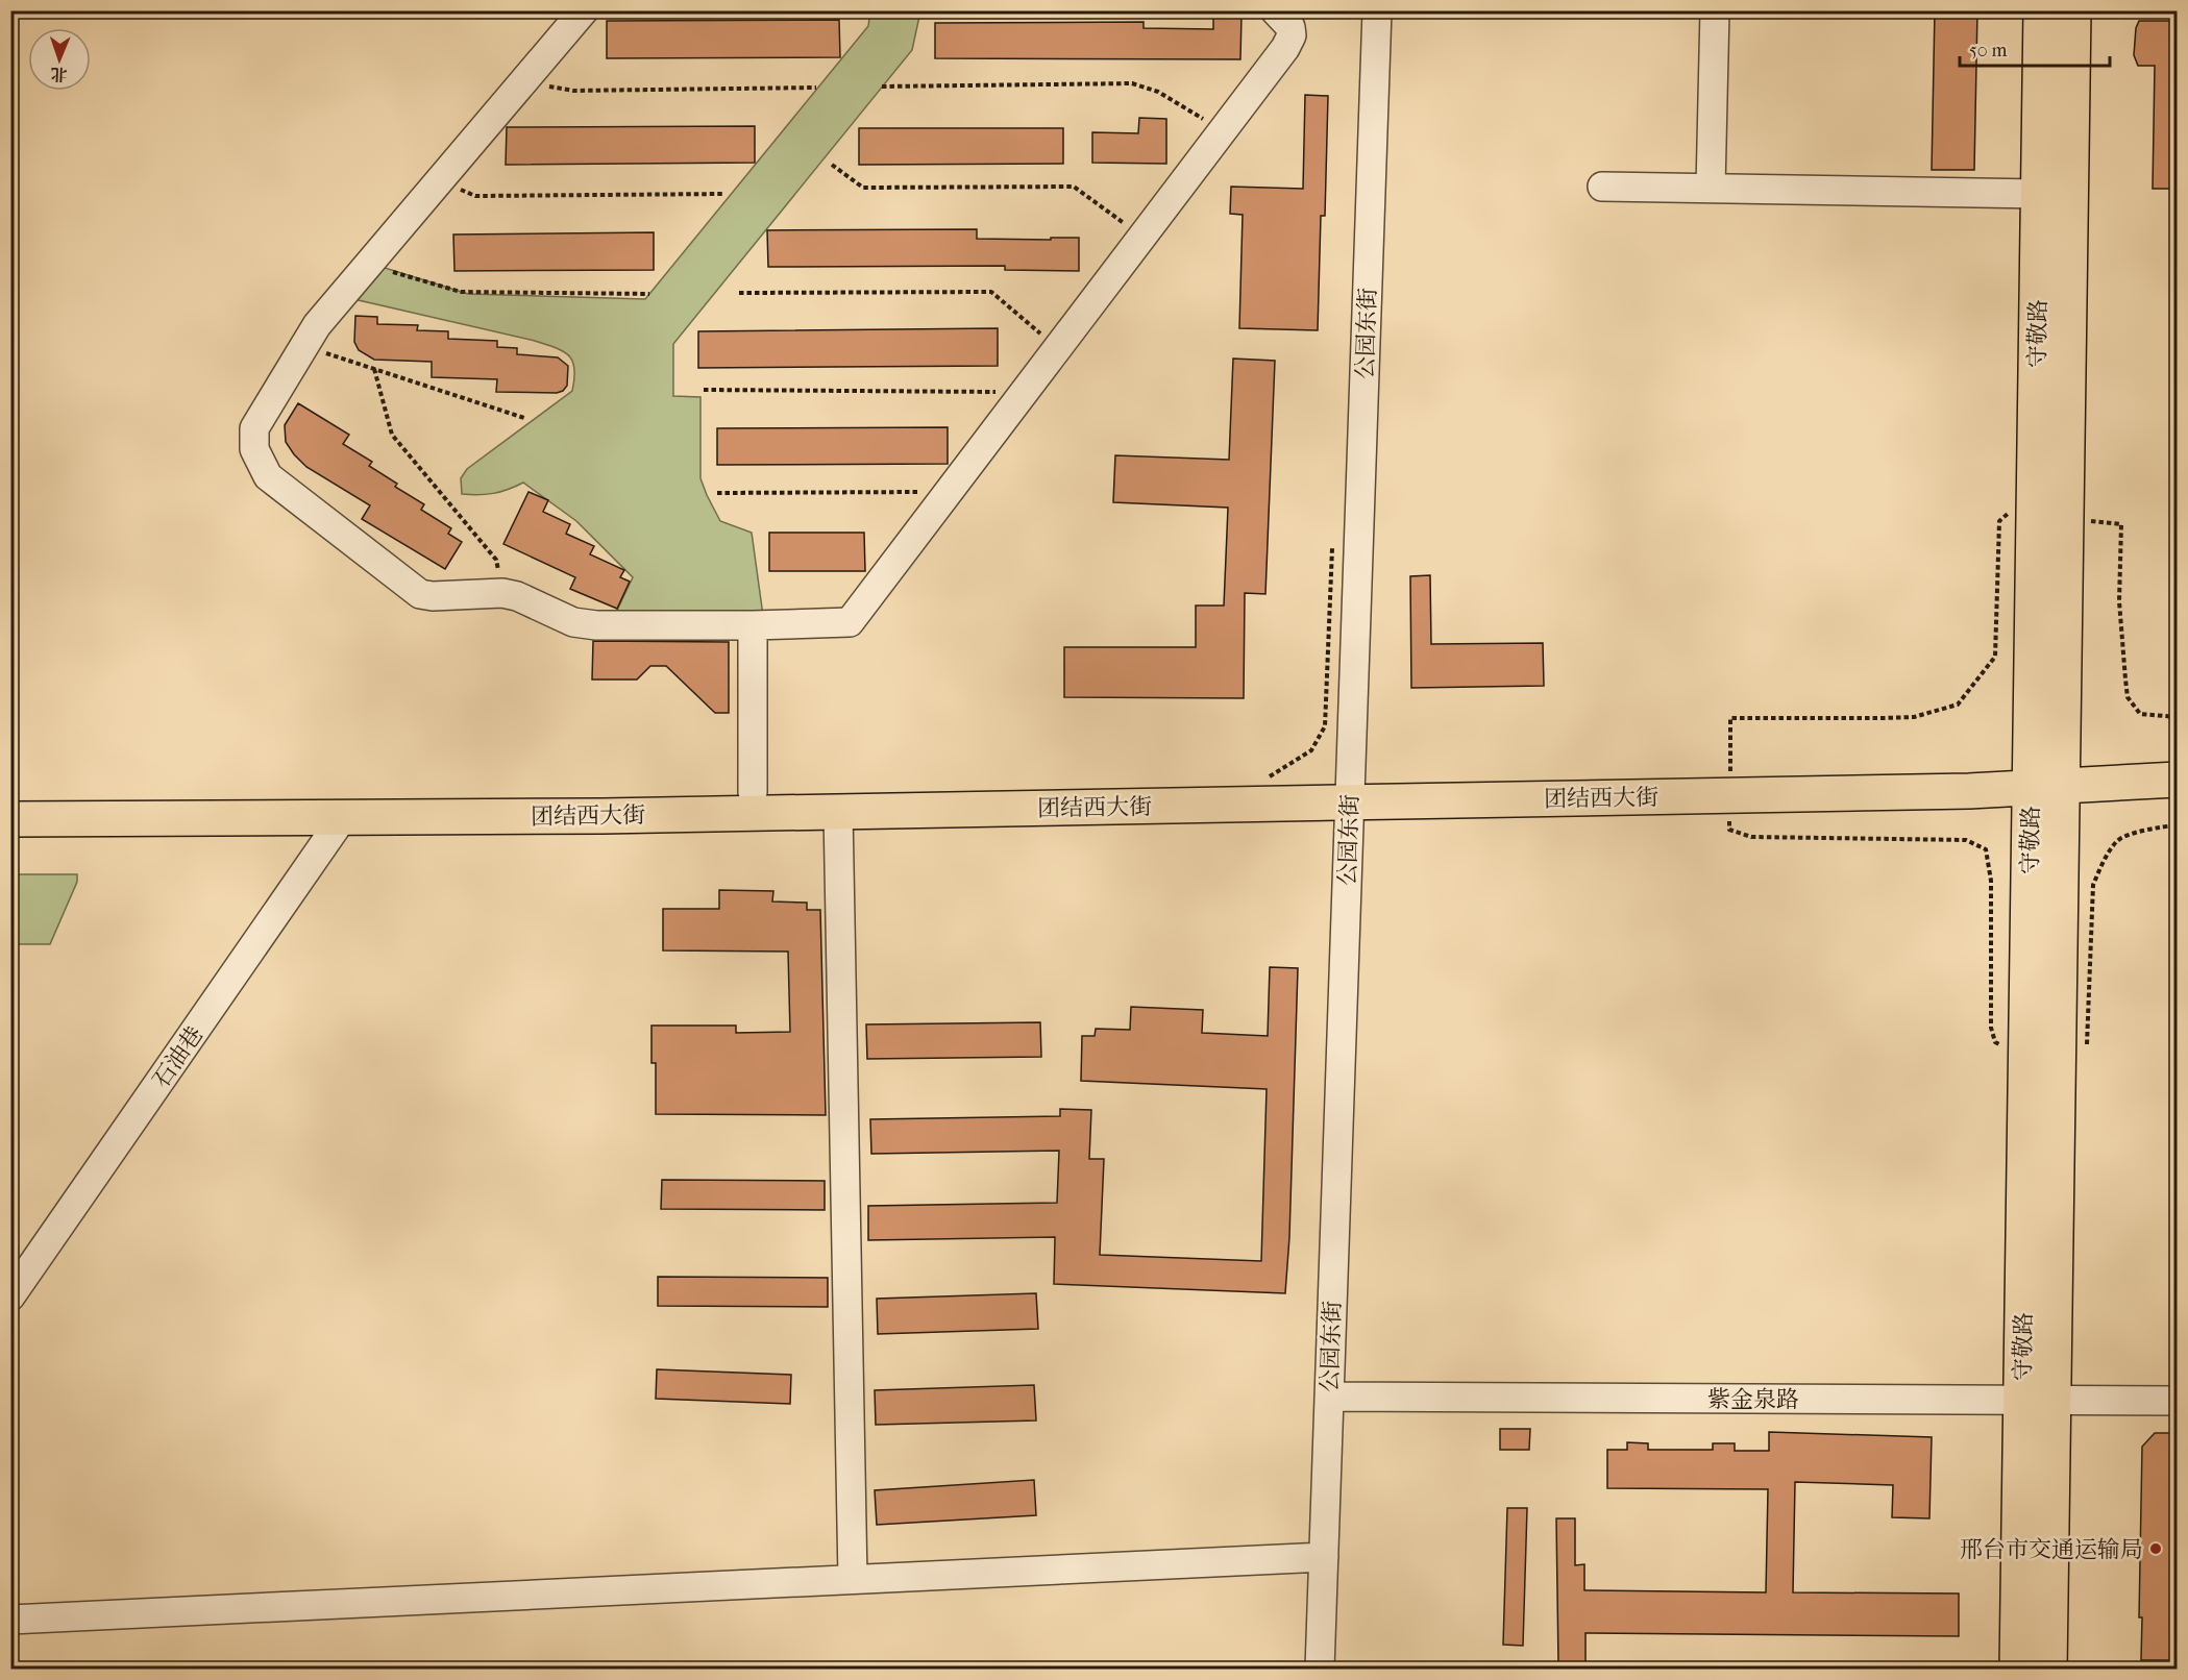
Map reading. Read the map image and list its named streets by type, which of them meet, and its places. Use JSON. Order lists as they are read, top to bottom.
{
  "streets": {
    "main road": ["守敬路", "团结西大街"],
    "street": ["公园东街", "石油巷", "紫金泉路"]
  },
  "crossings": [
    ["公园东街", "团结西大街"],
    ["公园东街", "紫金泉路"],
    ["守敬路", "团结西大街"],
    ["守敬路", "紫金泉路"],
    ["团结西大街", "石油巷"]
  ],
  "places": ["邢台市交通运输局"],
  "scale_bar": "50 m",
  "north": "bottom"
}
